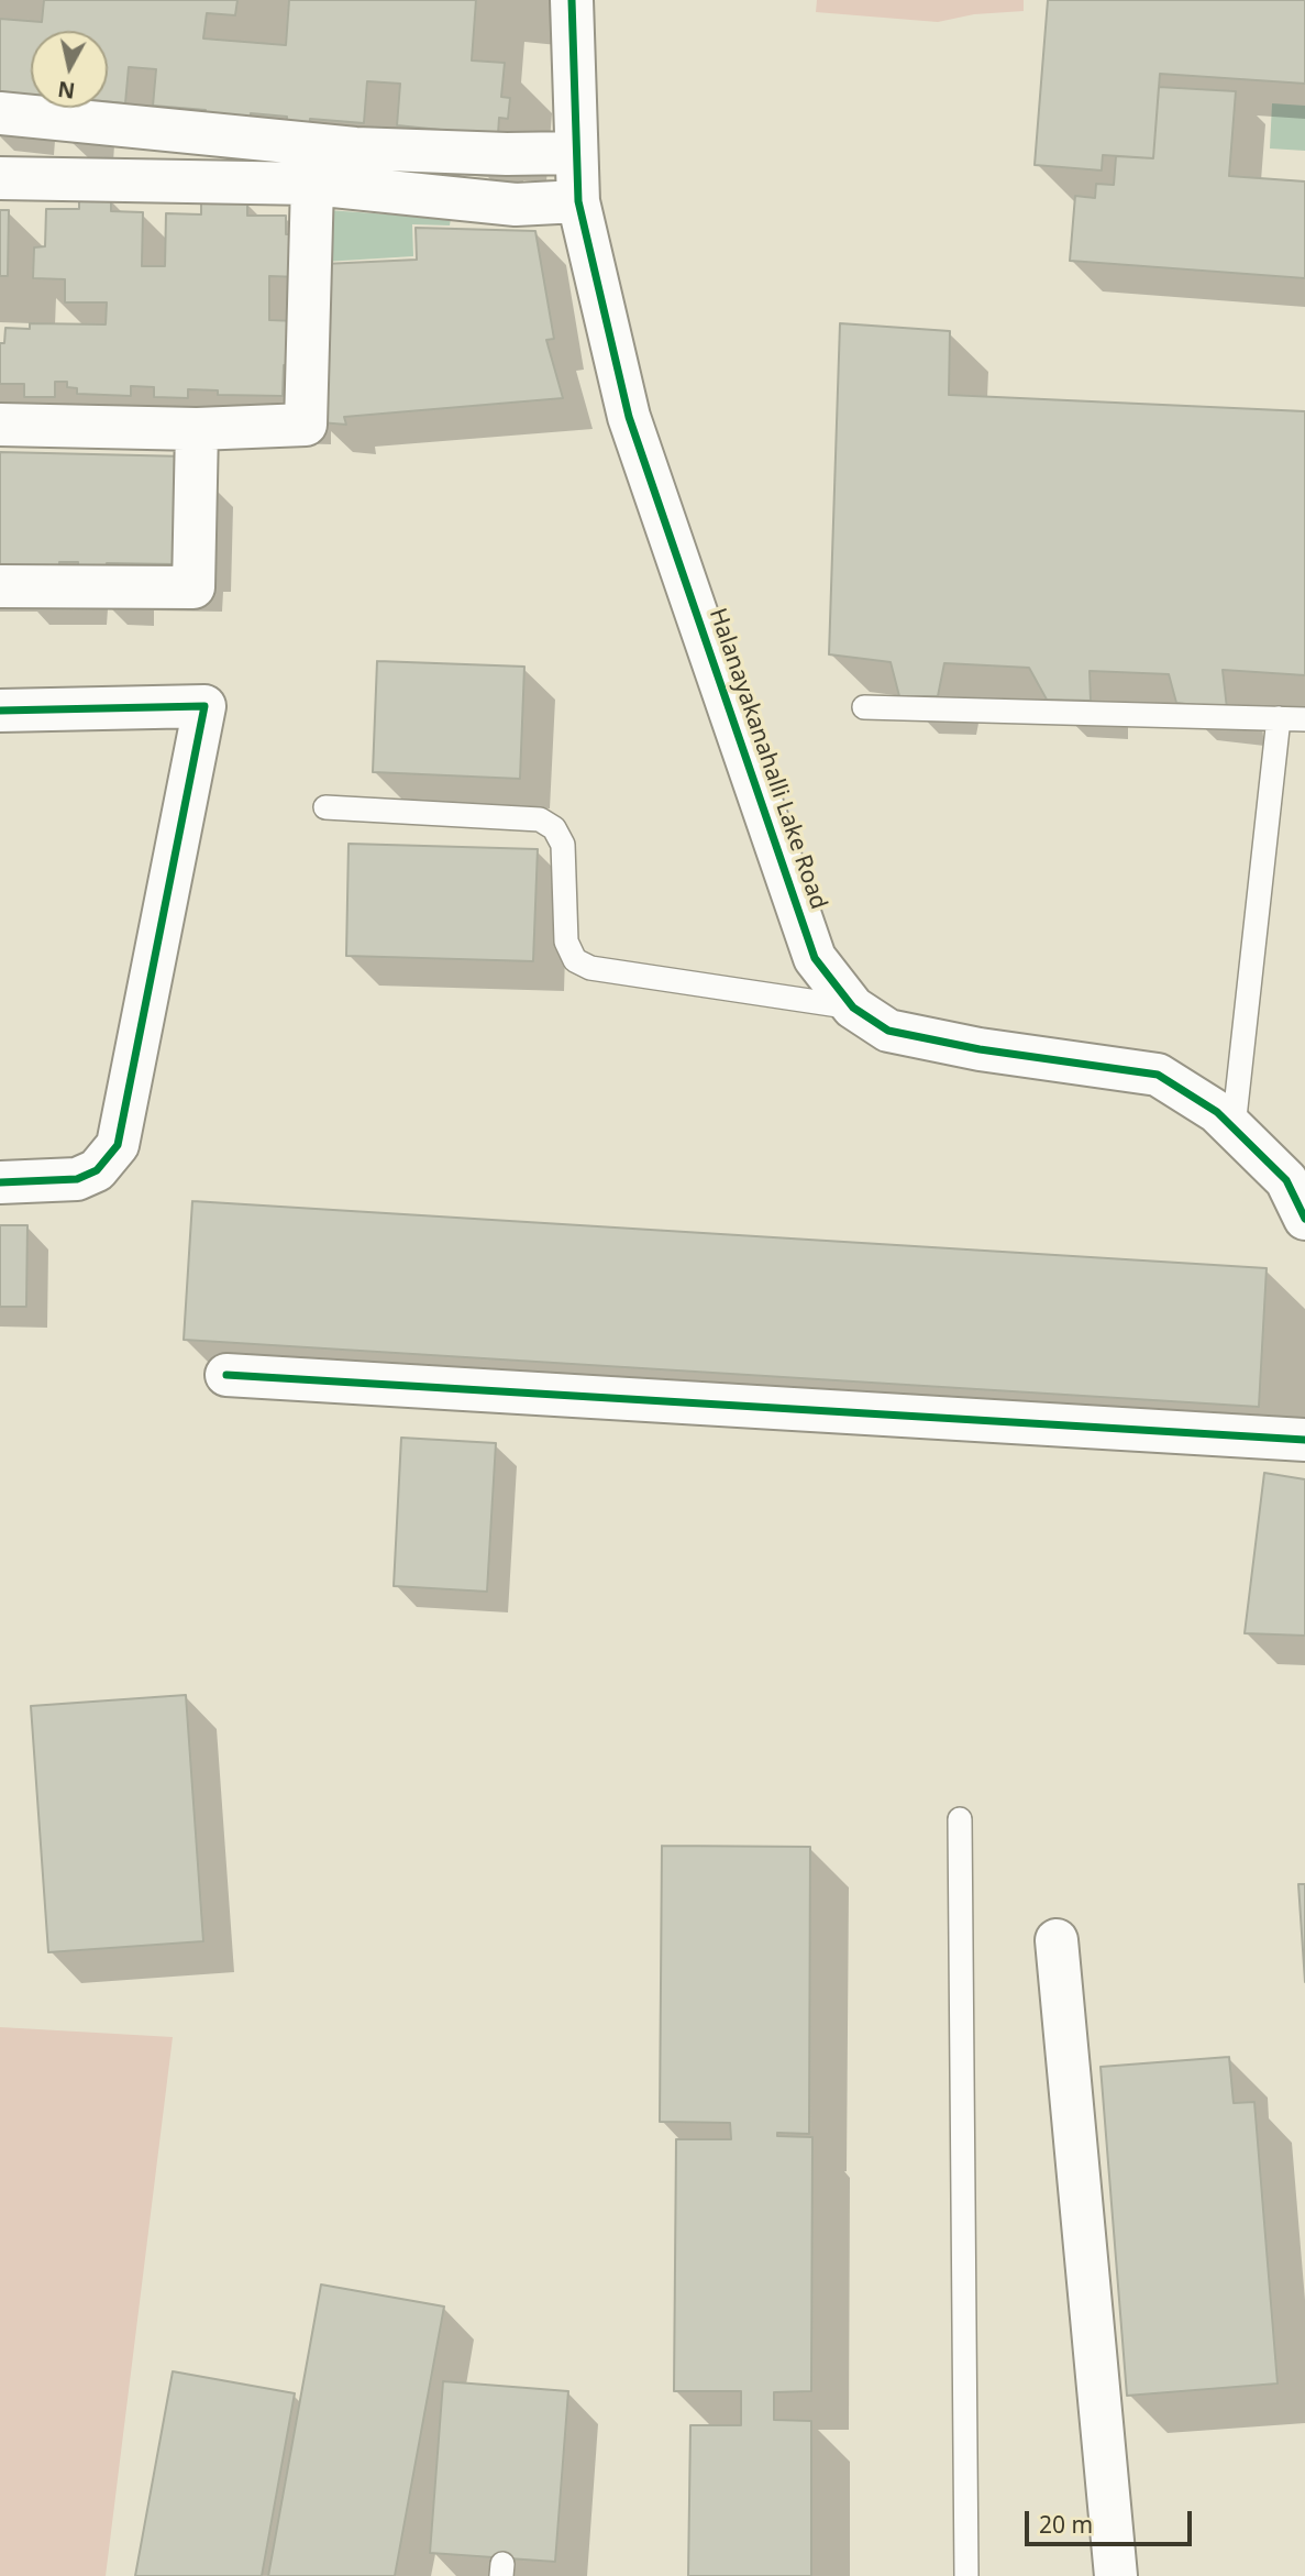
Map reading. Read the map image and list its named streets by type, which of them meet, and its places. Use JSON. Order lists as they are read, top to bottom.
{
  "streets": {
    "street": ["Halanayakanahalli Lake Road"]
  },
  "scale_bar": "20 m",
  "north": "bottom"
}
